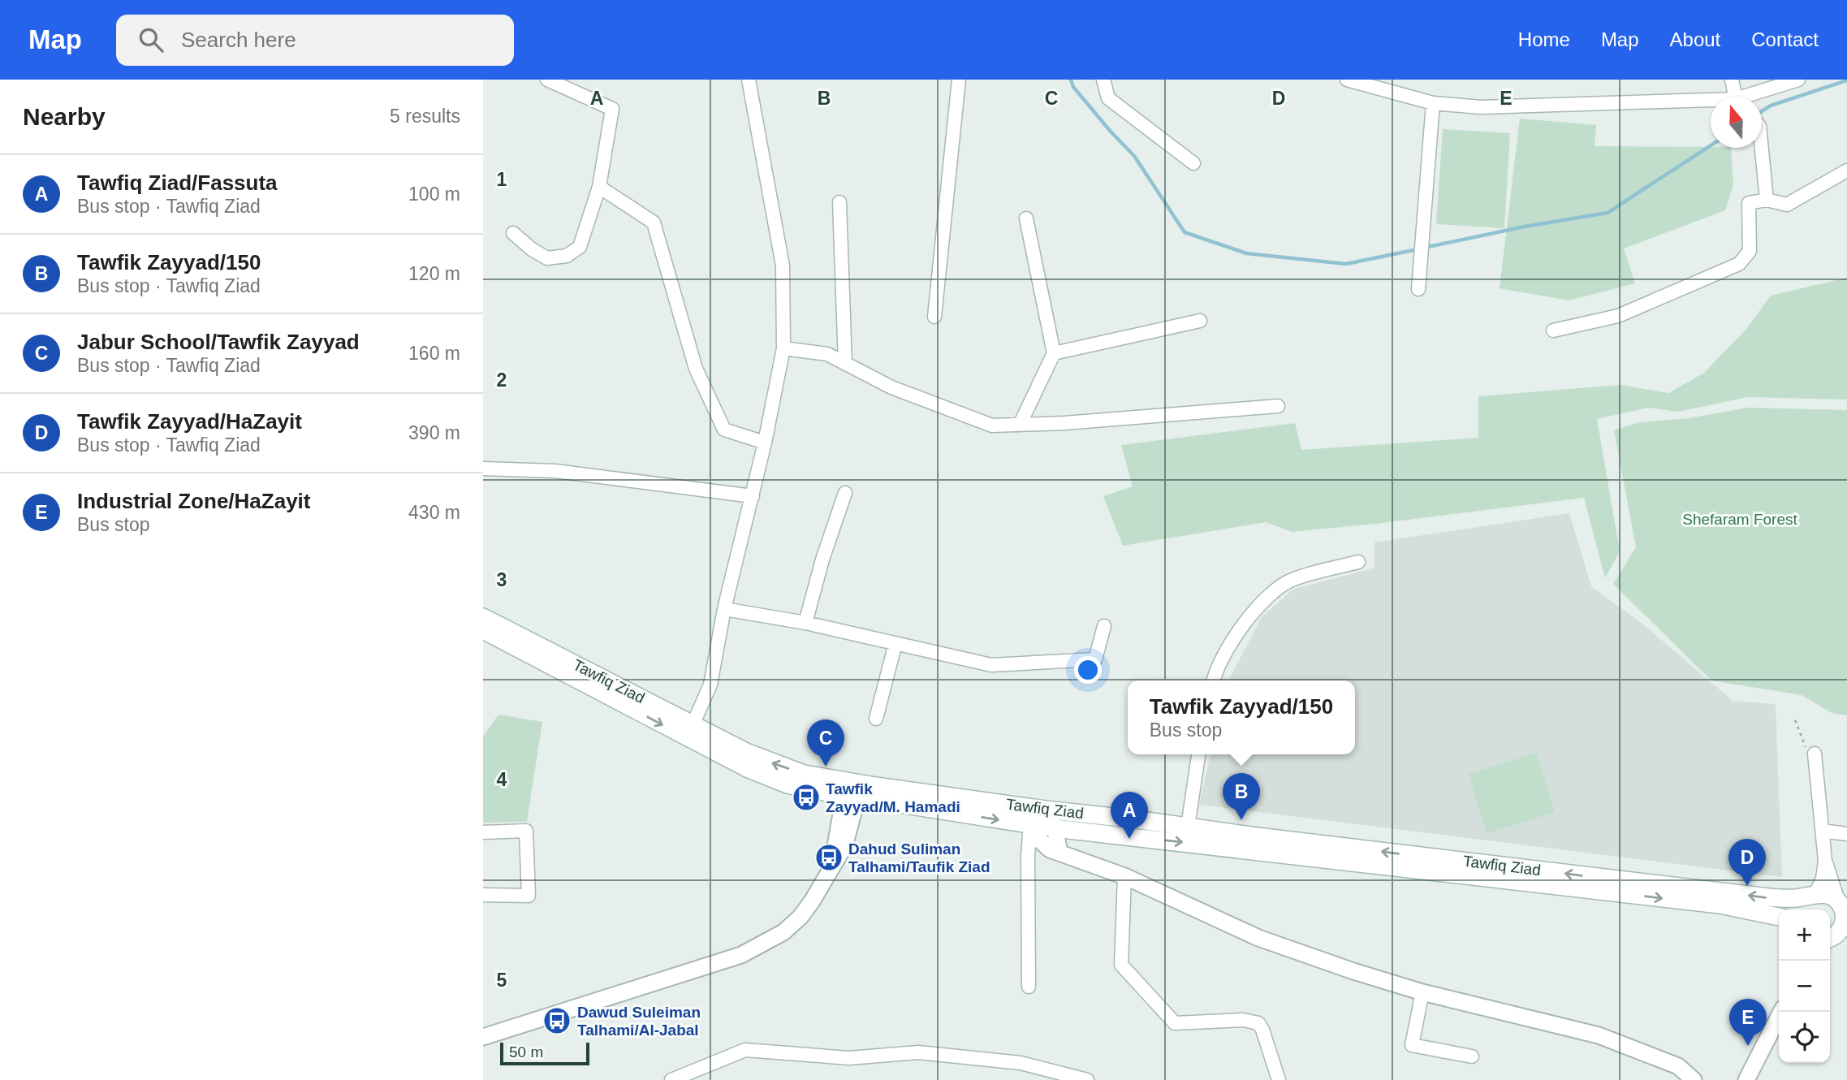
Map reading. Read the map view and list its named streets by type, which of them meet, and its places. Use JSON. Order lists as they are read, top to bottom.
{
  "streets": {
    "main road": ["Tawfiq Ziad"]
  },
  "parks": ["Shefaram Forest"],
  "places": {
    "bus stop": ["Tawfik Zayyad/M. Hamadi", "Dahud Suliman Talhami/Taufik Ziad", "Dawud Suleiman Talhami/Al-Jabal"]
  },
  "scale_bar": "50 m",
  "north": "top",
  "page": {
    "header": "Map",
    "search": "Search here",
    "nav": [
      "Home",
      "Map",
      "About",
      "Contact"
    ],
    "heading": ["Nearby", "5 results"],
    "list": [
      {
        "mark": "A",
        "name": "Tawfiq Ziad/Fassuta",
        "note": "Bus stop · Tawfiq Ziad",
        "value": "100 m"
      },
      {
        "mark": "B",
        "name": "Tawfik Zayyad/150",
        "note": "Bus stop · Tawfiq Ziad",
        "value": "120 m"
      },
      {
        "mark": "C",
        "name": "Jabur School/Tawfik Zayyad",
        "note": "Bus stop · Tawfiq Ziad",
        "value": "160 m"
      },
      {
        "mark": "D",
        "name": "Tawfik Zayyad/HaZayit",
        "note": "Bus stop · Tawfiq Ziad",
        "value": "390 m"
      },
      {
        "mark": "E",
        "name": "Industrial Zone/HaZayit",
        "note": "Bus stop",
        "value": "430 m"
      }
    ],
    "popup": ["Tawfik Zayyad/150", "Bus stop"],
    "pins": [
      "C",
      "B",
      "A",
      "D",
      "E"
    ],
    "map_buttons": ["+", "−"],
    "scale": "50 m"
  },
  "grid": {
    "columns": [
      "A",
      "B",
      "C",
      "D",
      "E"
    ],
    "rows": [
      "1",
      "2",
      "3",
      "4",
      "5"
    ]
  }
}
